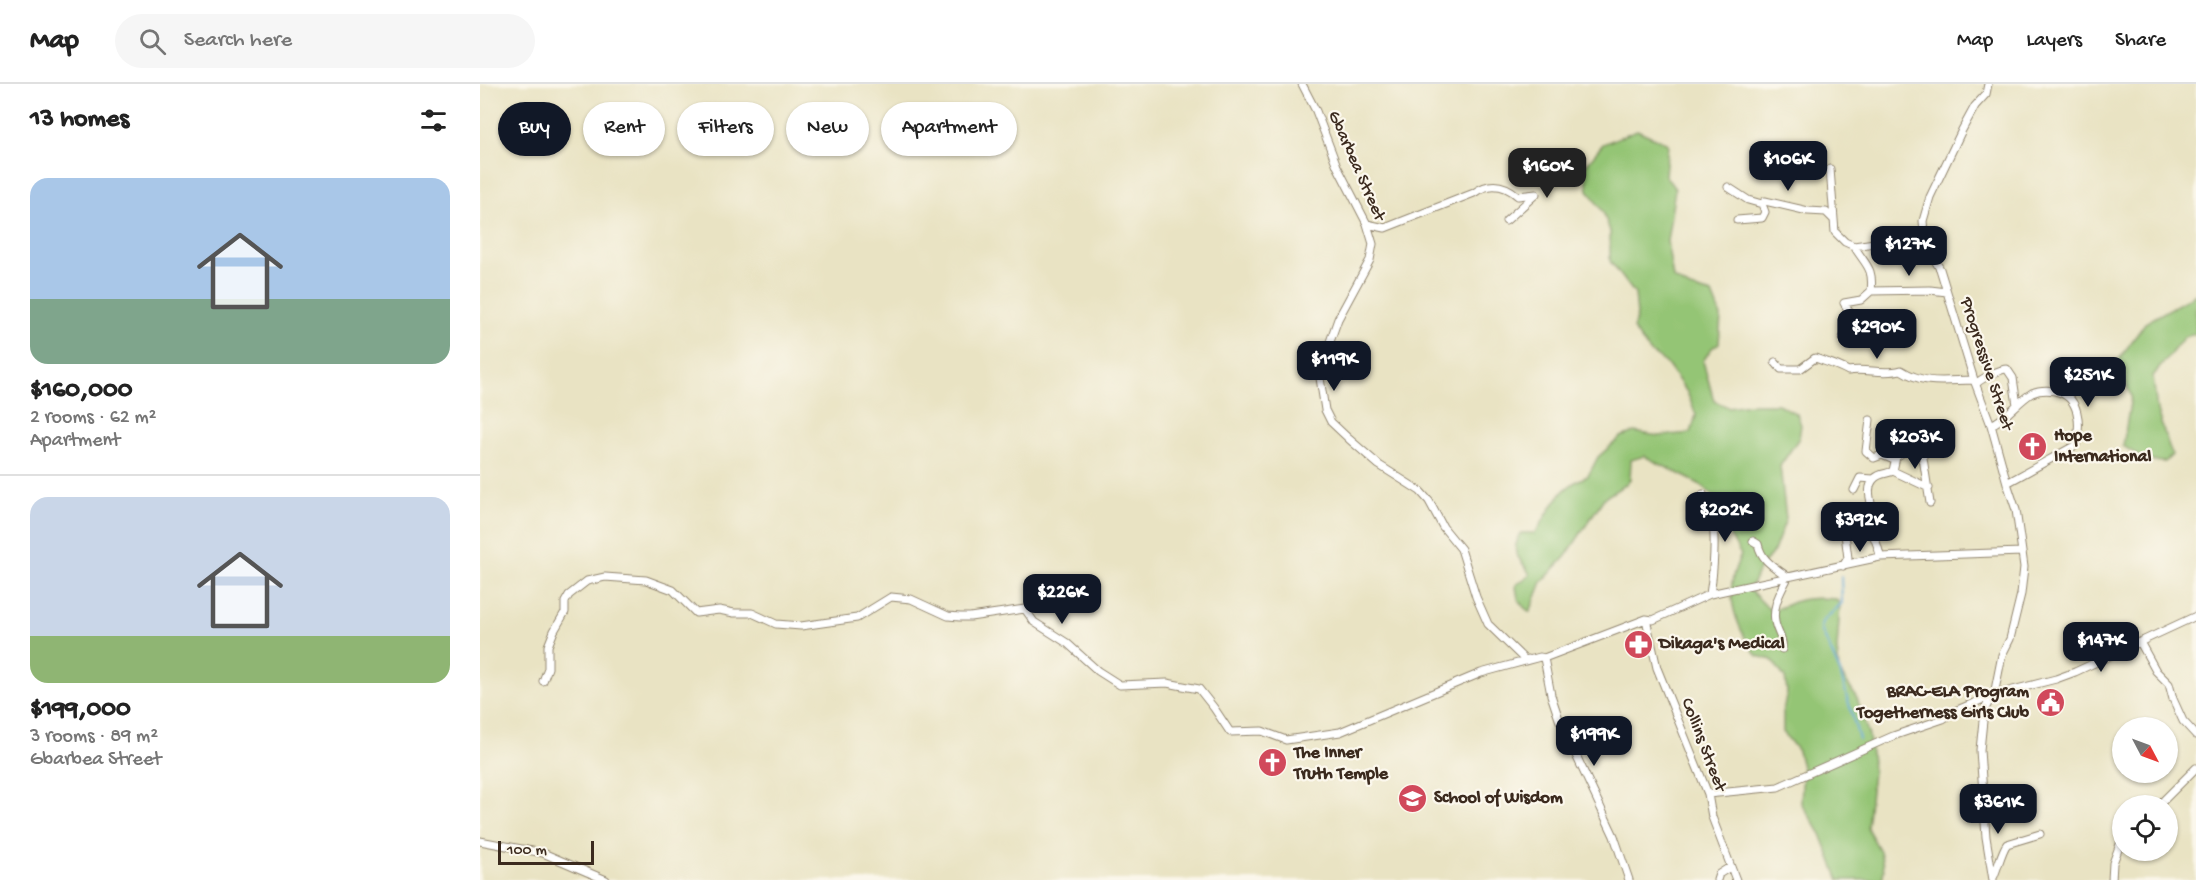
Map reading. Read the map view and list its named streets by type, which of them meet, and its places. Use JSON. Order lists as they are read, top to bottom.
{
  "streets": {
    "street": ["Gbarbea Street", "Progressive Street", "Collins Street"]
  },
  "places": {
    "church": ["Hope International", "The Inner Truth Temple"],
    "pharmacy": ["Dikaga's Medical"],
    "public building": ["BRAC-ELA Program Togetherness Girls Club"],
    "school or university": ["School of Wisdom"]
  },
  "scale_bar": "100 m",
  "north": "bottom right",
  "page": {
    "header": "Map",
    "search": "Search here",
    "nav": ["Map", "Layers", "Share"],
    "heading": "13 homes",
    "chip": [
      "Buy",
      "Rent",
      "Filters",
      "New",
      "Apartment"
    ],
    "price": [
      "$106K",
      "$160K",
      "$127K",
      "$290K",
      "$119K",
      "$251K",
      "$203K",
      "$202K",
      "$392K",
      "$226K",
      "$147K",
      "$199K",
      "$361K"
    ],
    "list": [
      {
        "name": "$160,000",
        "note": "2 rooms · 62 m² · Apartment"
      },
      {
        "name": "$199,000",
        "note": "3 rooms · 89 m² · Gbarbea Street"
      }
    ],
    "scale": "100 m"
  }
}
